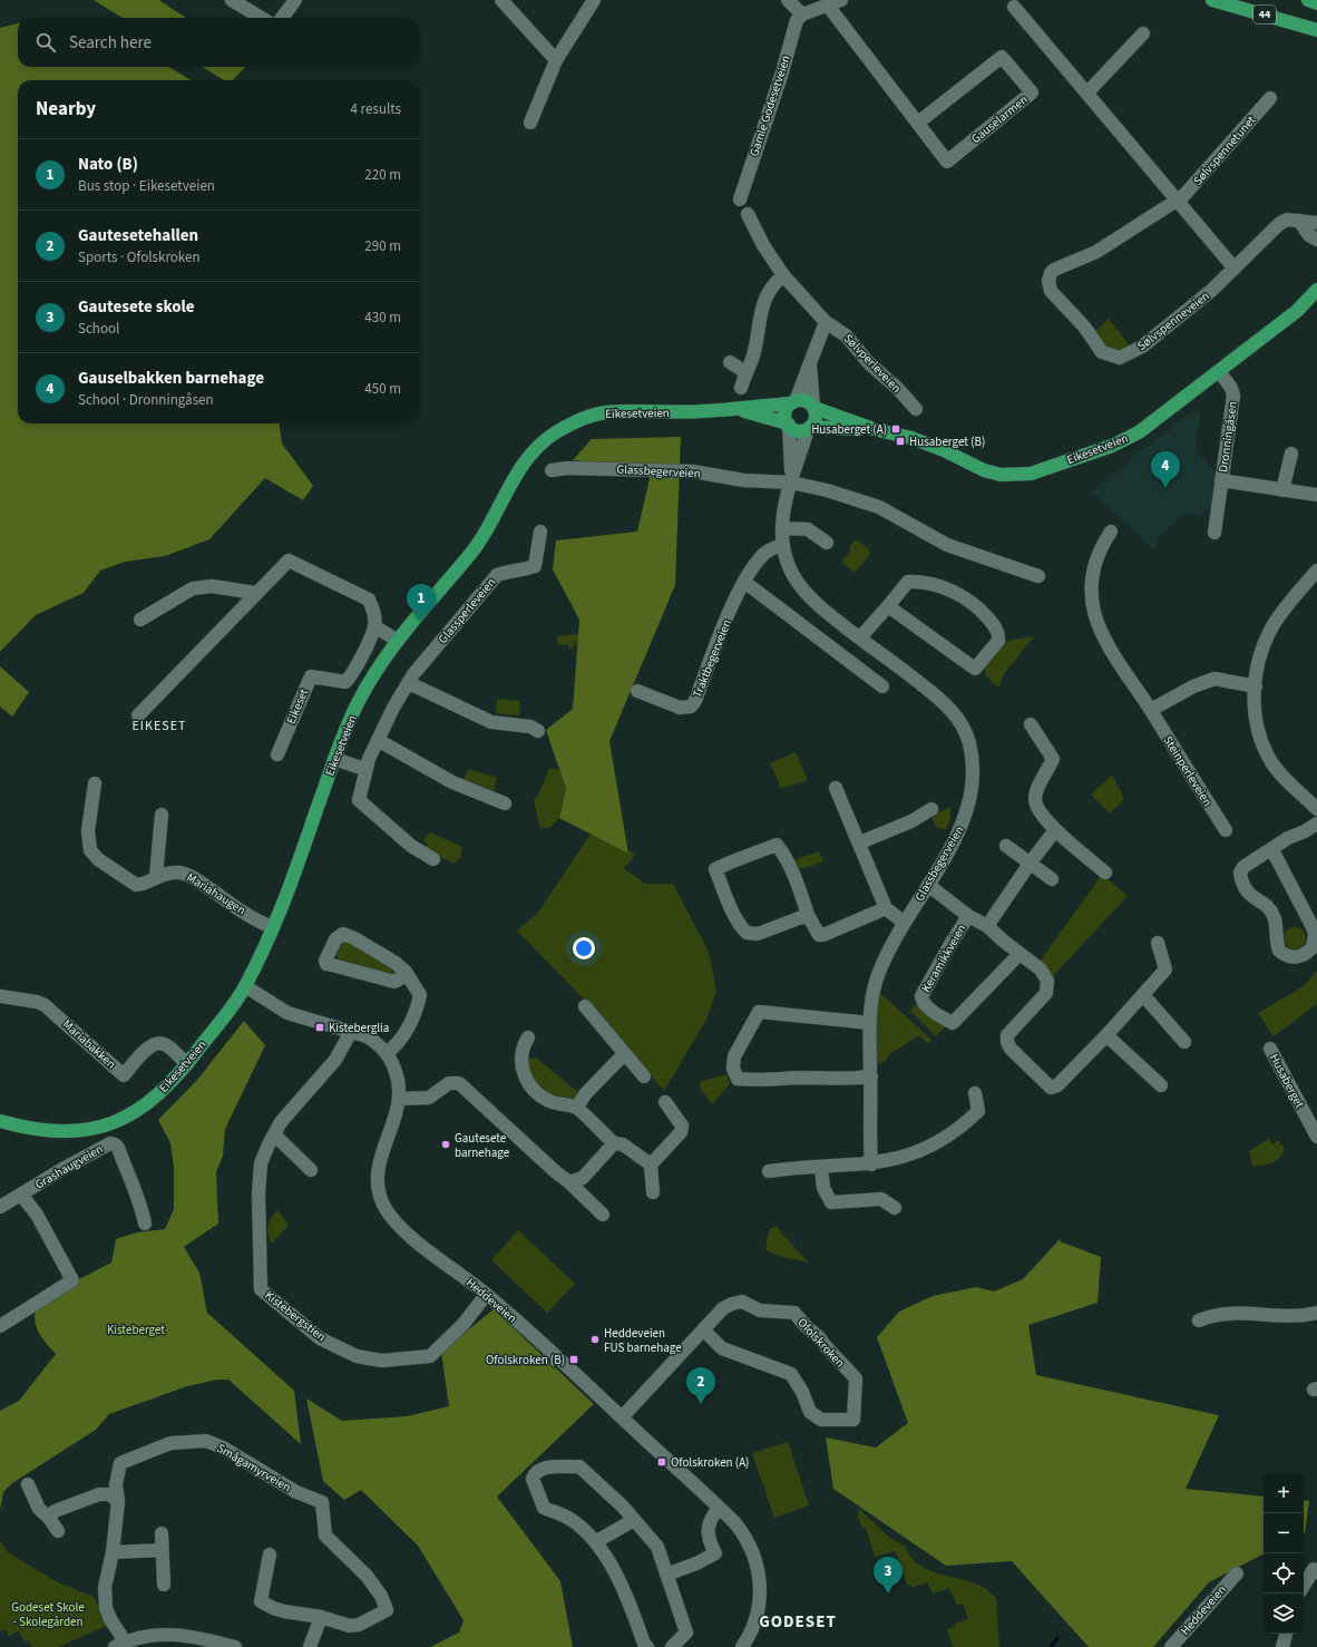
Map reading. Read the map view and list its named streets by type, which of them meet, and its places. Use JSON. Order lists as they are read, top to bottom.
{
  "streets": {
    "main road": ["44", "Eikesetveien"],
    "street": [
      "Gamle Godesetveien",
      "Gauselarmen",
      "Sølvspennetunet",
      "Sølvspenneveien",
      "Sølvperleveien",
      "Dronningåsen",
      "Glassbegerveien",
      "Glassperleveien",
      "Traktbegerveien",
      "Eikeset",
      "Steinperleveien",
      "Mariahaugen",
      "Keramikkveien",
      "Mariabakken",
      "Husaberget",
      "Grashaugveien",
      "Heddeveien",
      "Kistebergstien",
      "Ofolskroken",
      "Smågamyrveien"
    ]
  },
  "crossings": [
    ["Sølvspennetunet", "Sølvspenneveien"],
    ["Eikesetveien", "Dronningåsen"],
    ["Eikesetveien", "Glassbegerveien"],
    ["Eikesetveien", "Mariahaugen"],
    ["Eikesetveien", "Mariabakken"],
    ["Eikesetveien", "Heddeveien"],
    ["Glassbegerveien", "Traktbegerveien"],
    ["Glassbegerveien", "Keramikkveien"],
    ["Heddeveien", "Kistebergstien"],
    ["Heddeveien", "Ofolskroken"]
  ],
  "districts": ["EIKESET", "GODESET"],
  "parks": ["Kisteberget", "Godeset Skole - Skolegården"],
  "places": {
    "transit": [
      "Husaberget (A)",
      "Husaberget (B)",
      "Kisteberglia",
      "Ofolskroken (B)",
      "Ofolskroken (A)"
    ],
    "other": ["Gautesete barnehage", "Heddeveien FUS barnehage"]
  },
  "page": {
    "search": "Search here",
    "heading": ["Nearby", "4 results"],
    "list": [
      {
        "mark": "1",
        "name": "Nato (B)",
        "note": "Bus stop · Eikesetveien",
        "value": "220 m"
      },
      {
        "mark": "2",
        "name": "Gautesetehallen",
        "note": "Sports · Ofolskroken",
        "value": "290 m"
      },
      {
        "mark": "3",
        "name": "Gautesete skole",
        "note": "School",
        "value": "430 m"
      },
      {
        "mark": "4",
        "name": "Gauselbakken barnehage",
        "note": "School · Dronningåsen",
        "value": "450 m"
      }
    ],
    "pins": [
      "4",
      "1",
      "2",
      "3"
    ],
    "map_buttons": ["+", "−"]
  }
}
